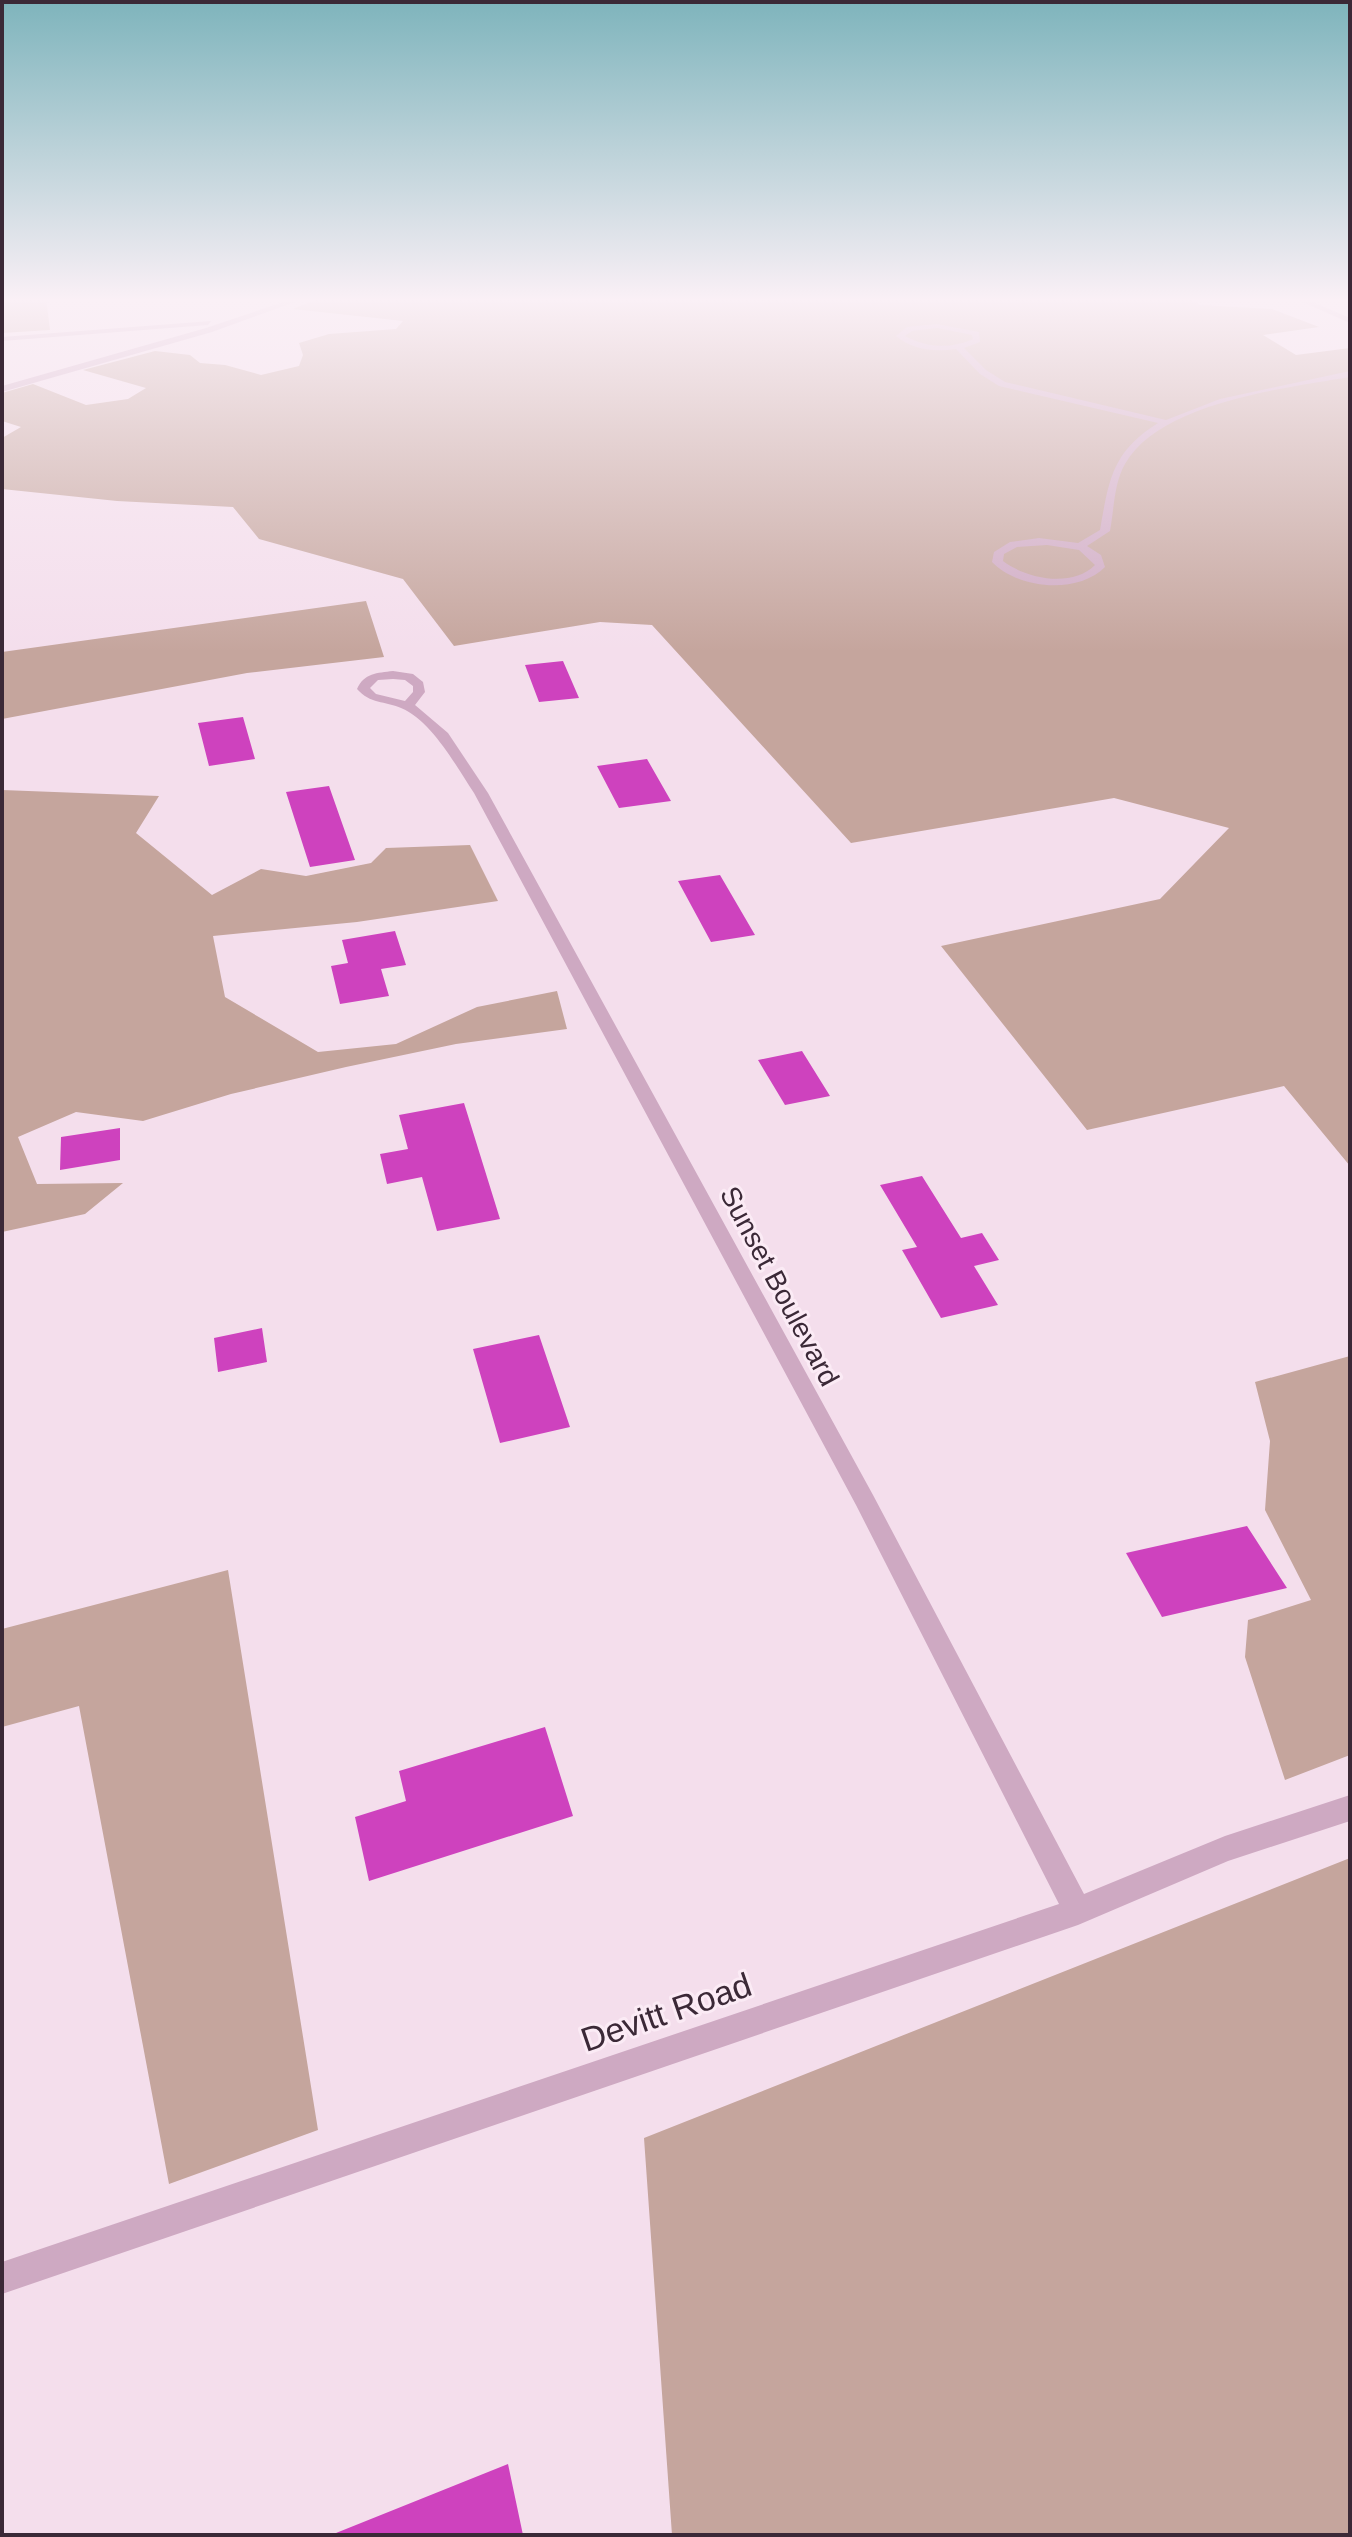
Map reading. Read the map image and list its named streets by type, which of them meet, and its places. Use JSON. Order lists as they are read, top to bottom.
{
  "streets": {
    "street": ["Sunset Boulevard", "Devitt Road"]
  },
  "crossings": [
    ["Sunset Boulevard", "Devitt Road"]
  ]
}
